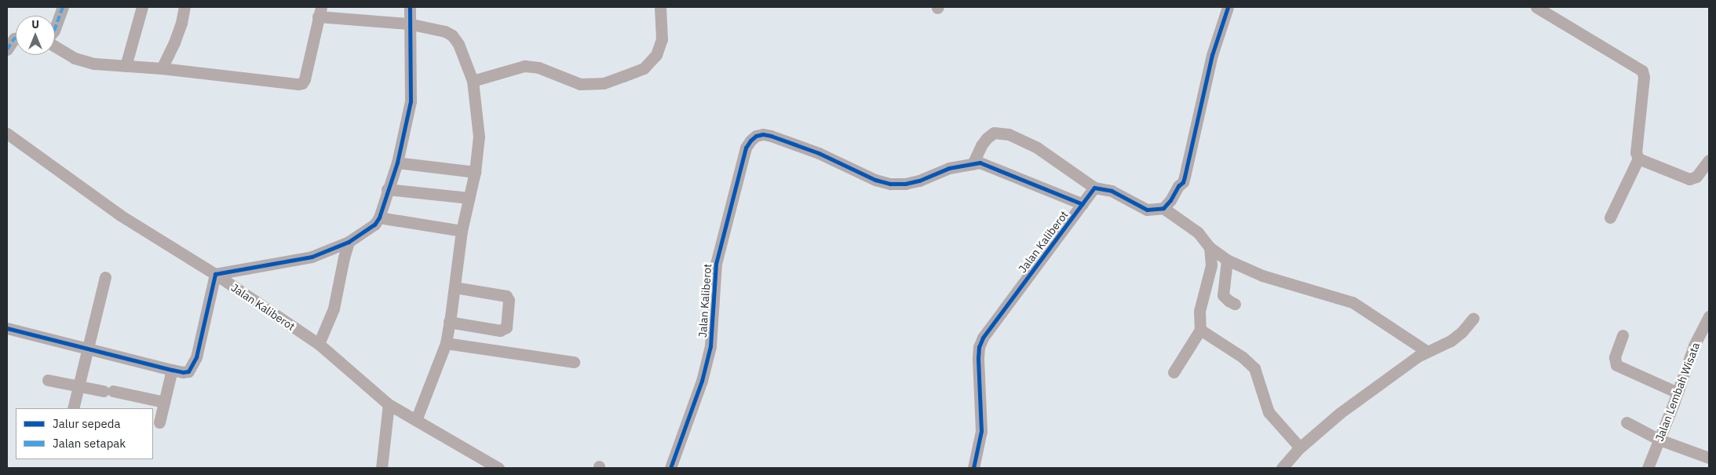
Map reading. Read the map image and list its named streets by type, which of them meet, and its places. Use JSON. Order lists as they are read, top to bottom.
{
  "streets": {
    "street": ["Jalan Kaliberot", "Jalan Lembah Wisata"]
  },
  "legend": ["Jalur sepeda", "Jalan setapak"],
  "north": "top"
}
